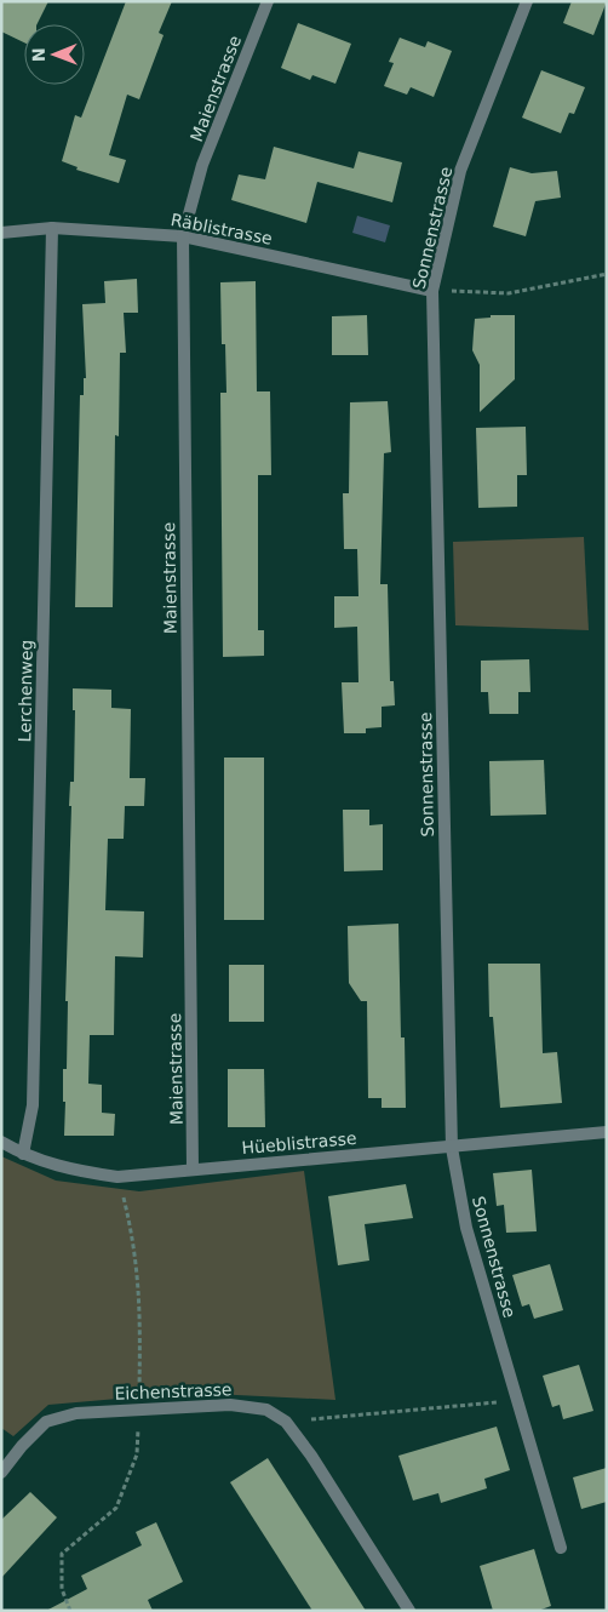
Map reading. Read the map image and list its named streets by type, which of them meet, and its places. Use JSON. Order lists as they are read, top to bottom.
{
  "streets": {
    "street": [
      "Maienstrasse",
      "Sonnenstrasse",
      "Räblistrasse",
      "Lerchenweg",
      "Hüeblistrasse",
      "Eichenstrasse"
    ]
  },
  "crossings": [
    ["Maienstrasse", "Räblistrasse"],
    ["Maienstrasse", "Hüeblistrasse"],
    ["Sonnenstrasse", "Räblistrasse"],
    ["Sonnenstrasse", "Hüeblistrasse"],
    ["Räblistrasse", "Lerchenweg"],
    ["Lerchenweg", "Hüeblistrasse"]
  ],
  "north": "left"
}
